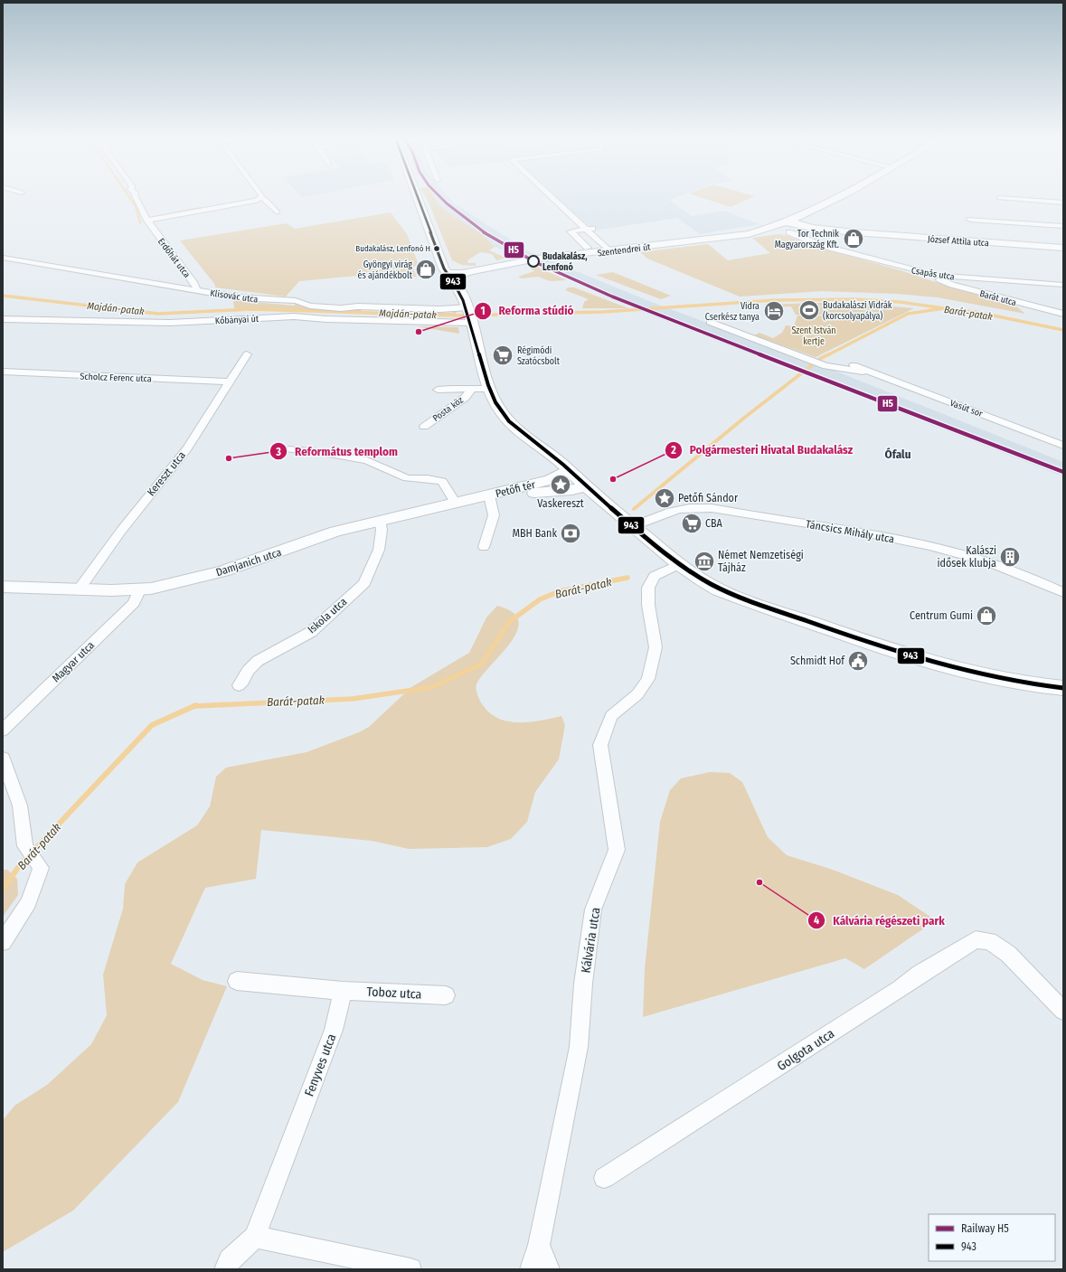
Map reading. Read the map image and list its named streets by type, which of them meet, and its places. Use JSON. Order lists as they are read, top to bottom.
{
  "streets": {
    "main road": [
      "József Attila utca",
      "Szentendrei út",
      "Petőfi tér",
      "Damjanich utca"
    ],
    "street": [
      "Erdőhát utca",
      "Csapás utca",
      "Klisovác utca",
      "Barát utca",
      "Kőbányai út",
      "Scholcz Ferenc utca",
      "Vasút sor",
      "Posta köz",
      "Kereszt utca",
      "Táncsics Mihály utca",
      "Iskola utca",
      "Magyar utca",
      "Kálvária utca",
      "Toboz utca",
      "Golgota utca",
      "Fenyves utca"
    ]
  },
  "crossings": [
    ["József Attila utca", "Szentendrei út"],
    ["József Attila utca", "Csapás utca"],
    ["Erdőhát utca", "Klisovác utca"],
    ["Csapás utca", "Barát utca"],
    ["Klisovác utca", "Kőbányai út"],
    ["Scholcz Ferenc utca", "Kereszt utca"],
    ["Kereszt utca", "Damjanich utca"],
    ["Petőfi tér", "Damjanich utca"],
    ["Damjanich utca", "Iskola utca"],
    ["Damjanich utca", "Magyar utca"],
    ["Toboz utca", "Fenyves utca"]
  ],
  "districts": ["Ófalu"],
  "water": ["Majdán-patak", "Barát-patak"],
  "parks": ["Szent István kertje"],
  "places": {
    "shop": ["Tor Technik Magyarország Kft.", "Gyöngyi virág és ajándékbolt", "Centrum Gumi"],
    "other": [
      "Budakalász, Lenfonó H",
      "Budakalász, Lenfonó",
      "Reforma stúdió",
      "Református templom",
      "Polgármesteri Hivatal Budakalász",
      "Kálvária régészeti park"
    ],
    "sports": ["Budakalászi Vidrák (korcsolyapálya)"],
    "hotel": ["Vidra Cserkész tanya"],
    "supermarket": ["Régimódi Szatócsbolt", "CBA"],
    "place": ["Vaskereszt", "Petőfi Sándor"],
    "bank": ["MBH Bank"],
    "building": ["Kalászi idősek klubja"],
    "museum": ["Német Nemzetiségi Tájház"],
    "public building": ["Schmidt Hof"]
  },
  "lines": ["rail line H5", "transit line 943"],
  "legend": ["Railway H5", "943"]
}
